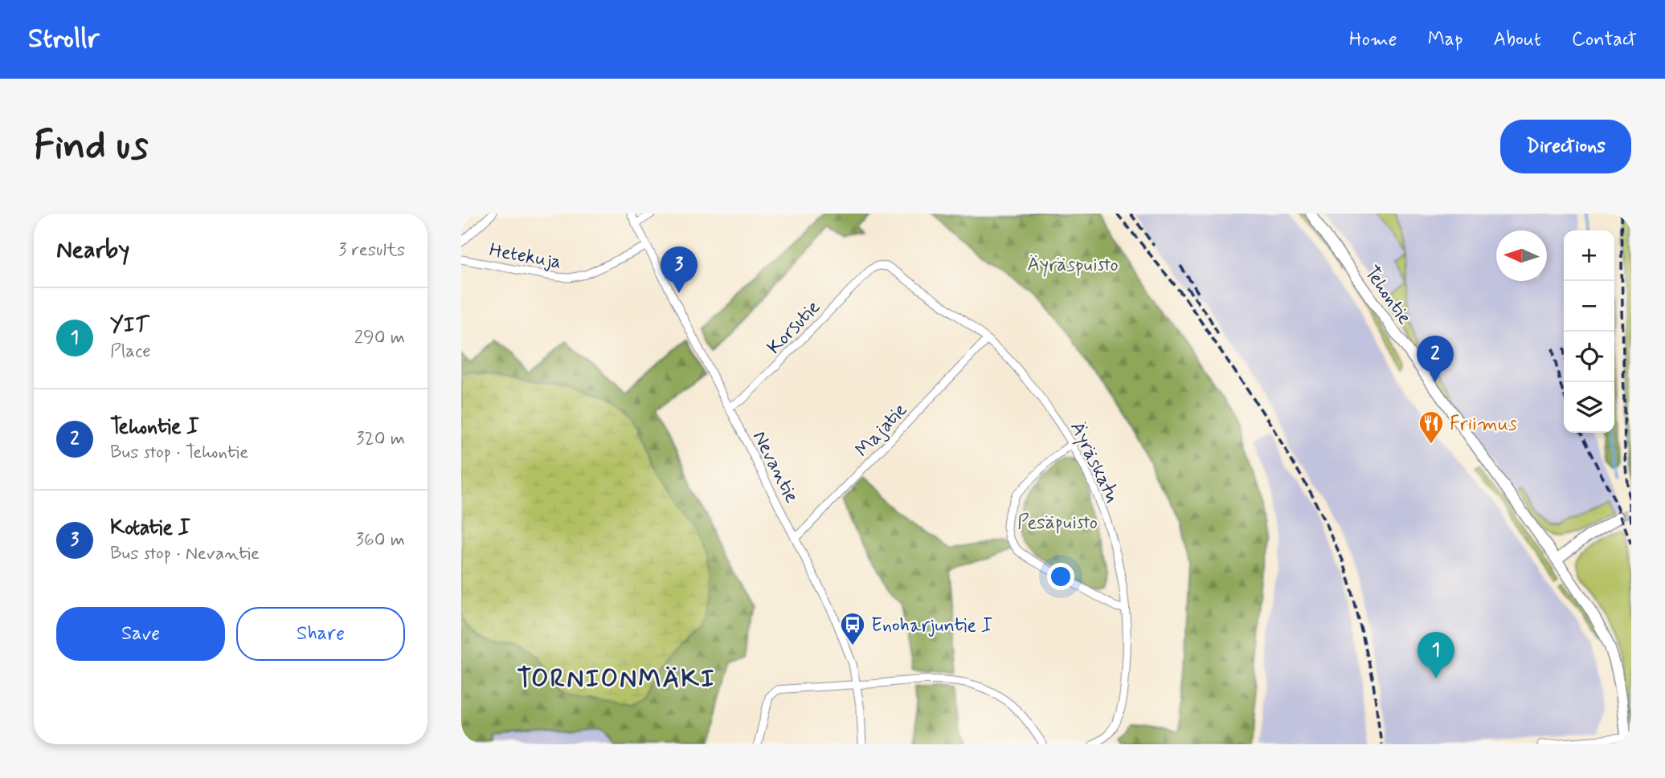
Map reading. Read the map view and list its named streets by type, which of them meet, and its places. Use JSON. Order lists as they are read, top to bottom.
{
  "streets": {
    "street": [
      "Hetekuja",
      "Tehontie",
      "Korsutie",
      "Majatie",
      "Äyräskatu",
      "Nevantie"
    ]
  },
  "crossings": [
    ["Hetekuja", "Nevantie"],
    ["Korsutie", "Äyräskatu"],
    ["Korsutie", "Nevantie"],
    ["Majatie", "Äyräskatu"],
    ["Majatie", "Nevantie"]
  ],
  "districts": ["TORNIONMÄKI"],
  "parks": ["Äyräspuisto", "Pesäpuisto"],
  "places": {
    "restaurant": ["Friimus"],
    "bus stop": ["Enoharjuntie I"]
  },
  "north": "left",
  "page": {
    "header": "Strollr",
    "nav": [
      "Home",
      "Map",
      "About",
      "Contact"
    ],
    "buttons": [
      "Directions",
      ["Save", "Share"]
    ],
    "title": "Find us",
    "heading": ["Nearby", "3 results"],
    "map_buttons": ["+", "−"],
    "pins": ["3", "2", "1"],
    "list": [
      {
        "mark": "1",
        "name": "YIT",
        "note": "Place",
        "value": "290 m"
      },
      {
        "mark": "2",
        "name": "Tehontie I",
        "note": "Bus stop · Tehontie",
        "value": "320 m"
      },
      {
        "mark": "3",
        "name": "Kotatie I",
        "note": "Bus stop · Nevantie",
        "value": "360 m"
      }
    ]
  }
}
